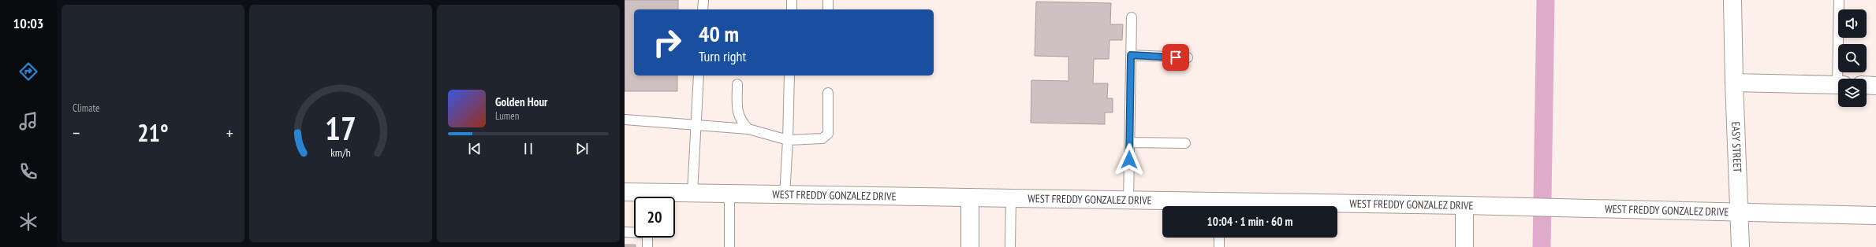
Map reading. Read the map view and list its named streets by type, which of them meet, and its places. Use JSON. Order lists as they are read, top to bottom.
{
  "streets": {
    "main road": ["EASY STREET", "WEST FREDDY GONZALEZ DRIVE"]
  },
  "crossings": [
    ["EASY STREET", "WEST FREDDY GONZALEZ DRIVE"]
  ],
  "page": {
    "tabs": "10:03",
    "tile": "Climate",
    "turn": ["40 m", "Turn right"],
    "song": ["Golden Hour", "Lumen"],
    "heat": ["−", "21°", "+"],
    "limit": "20",
    "trip": "10:04 · 1 min · 60 m",
    "gauge": ["17", "km/h"]
  }
}
